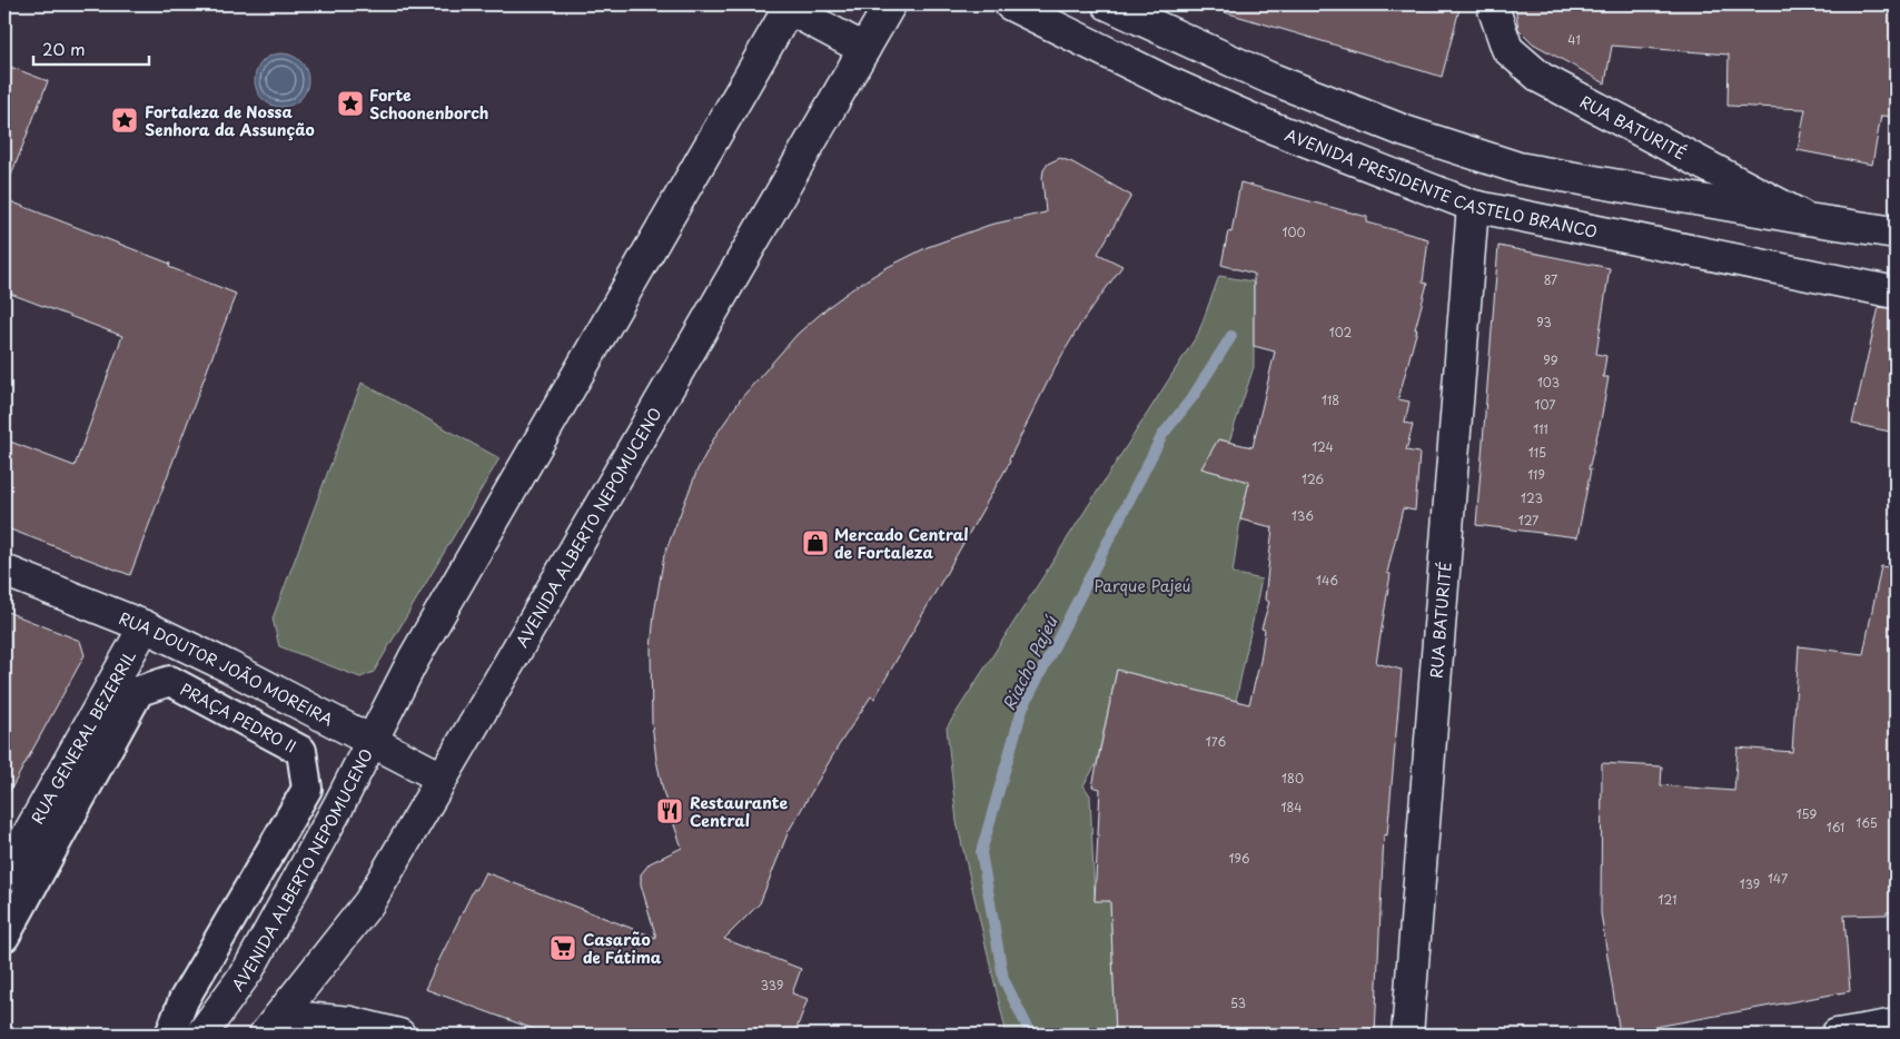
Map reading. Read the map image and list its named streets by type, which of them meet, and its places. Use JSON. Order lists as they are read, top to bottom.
{
  "streets": {
    "main road": [
      "RUA BATURITÉ",
      "AVENIDA PRESIDENTE CASTELO BRANCO",
      "AVENIDA ALBERTO NEPOMUCENO",
      "RUA DOUTOR JOÃO MOREIRA",
      "RUA GENERAL BEZERRIL"
    ],
    "street": ["PRAÇA PEDRO II"]
  },
  "crossings": [
    ["RUA BATURITÉ", "AVENIDA PRESIDENTE CASTELO BRANCO"],
    ["AVENIDA ALBERTO NEPOMUCENO", "RUA DOUTOR JOÃO MOREIRA"],
    ["RUA DOUTOR JOÃO MOREIRA", "RUA GENERAL BEZERRIL"]
  ],
  "water": ["Riacho Pajeú"],
  "parks": ["Parque Pajeú"],
  "places": {
    "place": ["Forte Schoonenborch", "Fortaleza de Nossa Senhora da Assunção"],
    "shop": ["Mercado Central de Fortaleza"],
    "restaurant": ["Restaurante Central"],
    "supermarket": ["Casarão de Fátima"]
  },
  "house_numbers": [
    "41",
    "100",
    "87",
    "93",
    "102",
    "99",
    "103",
    "118",
    "107",
    "111",
    "124",
    "115",
    "119",
    "126",
    "123",
    "136",
    "127",
    "146",
    "176",
    "180",
    "184",
    "159",
    "165",
    "161",
    "196",
    "147",
    "139",
    "121",
    "339",
    "53"
  ],
  "scale_bar": "20 m"
}
